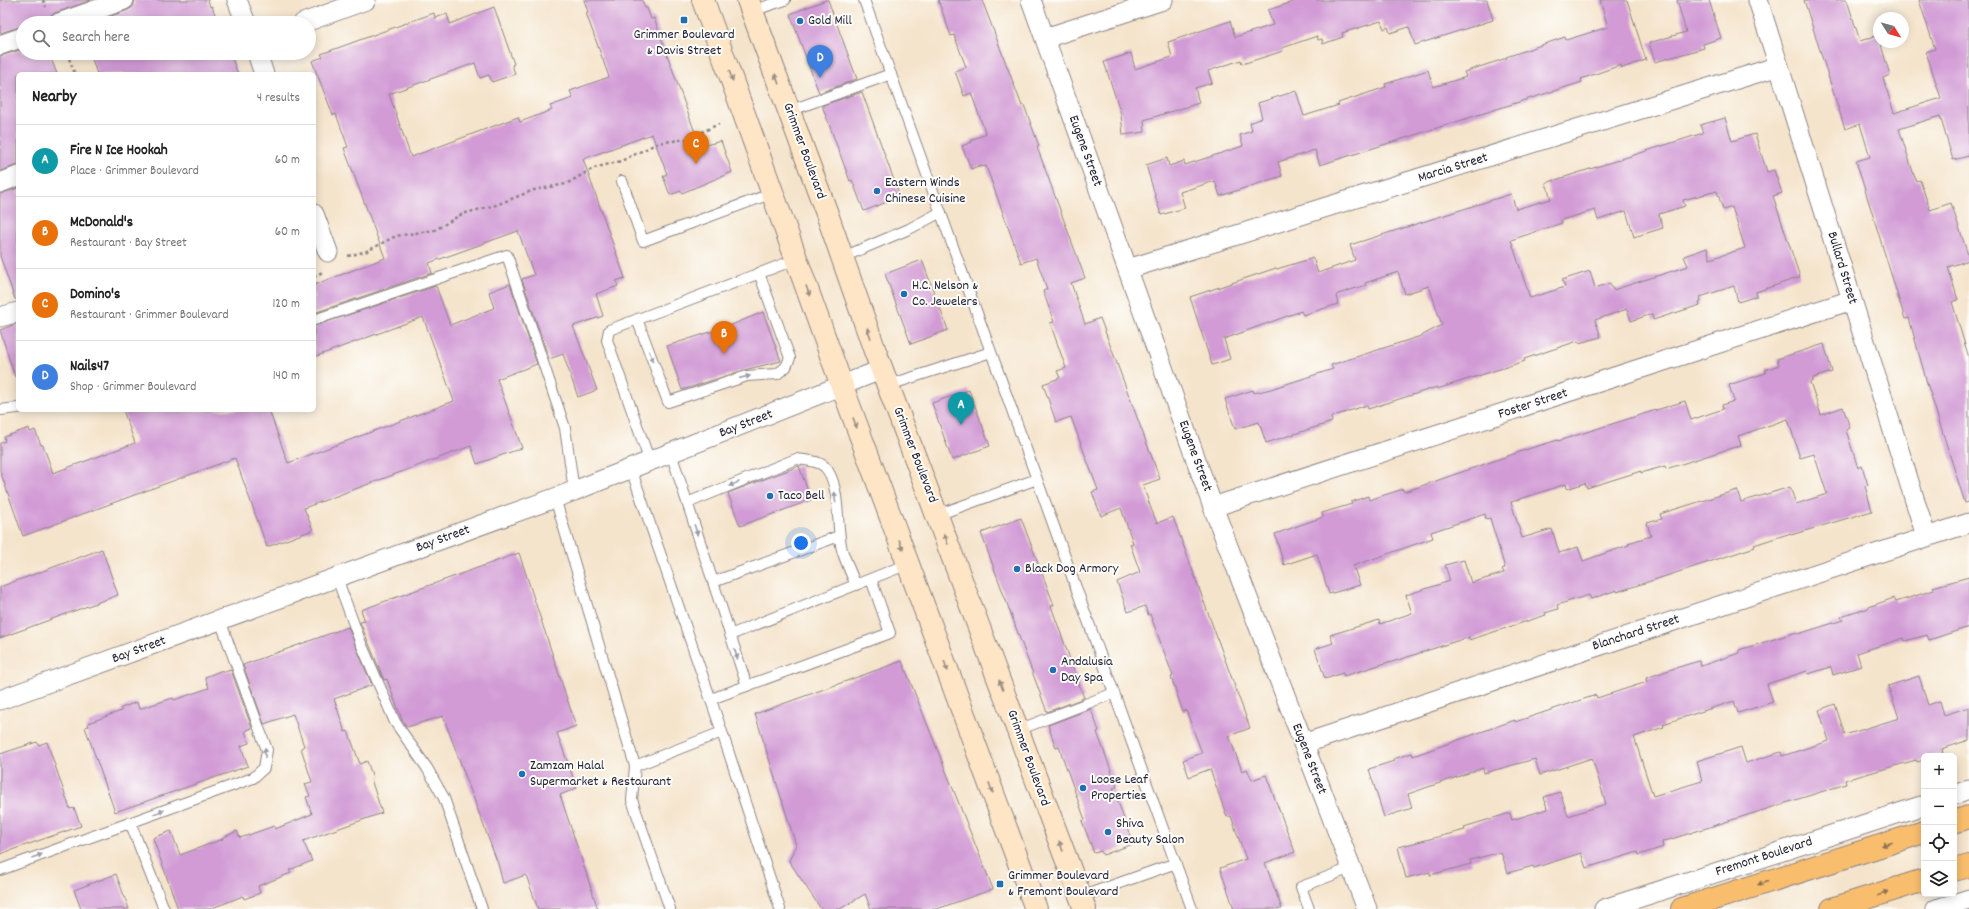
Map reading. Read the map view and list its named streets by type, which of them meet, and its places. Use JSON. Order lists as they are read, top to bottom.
{
  "streets": {
    "main road": ["Grimmer Boulevard", "Fremont Boulevard"],
    "street": [
      "Eugene Street",
      "Marcia Street",
      "Bullard Street",
      "Foster Street",
      "Bay Street",
      "Blanchard Street"
    ]
  },
  "crossings": [
    ["Grimmer Boulevard", "Bay Street"],
    ["Eugene Street", "Marcia Street"],
    ["Eugene Street", "Foster Street"],
    ["Eugene Street", "Blanchard Street"],
    ["Marcia Street", "Bullard Street"],
    ["Bullard Street", "Foster Street"],
    ["Bullard Street", "Blanchard Street"]
  ],
  "places": {
    "transit": ["Grimmer Boulevard & Davis Street", "Grimmer Boulevard & Fremont Boulevard"],
    "other": [
      "Gold Mill",
      "Eastern Winds Chinese Cuisine",
      "H.C. Nelson & Co. Jewelers",
      "Taco Bell",
      "Black Dog Armory",
      "Andalusia Day Spa",
      "Zamzam Halal Supermarket & Restaurant",
      "Loose Leaf Properties",
      "Shiva Beauty Salon"
    ]
  },
  "north": "bottom right",
  "page": {
    "search": "Search here",
    "pins": [
      "D",
      "C",
      "B",
      "A"
    ],
    "heading": ["Nearby", "4 results"],
    "list": [
      {
        "mark": "A",
        "name": "Fire N Ice Hookah",
        "note": "Place · Grimmer Boulevard",
        "value": "60 m"
      },
      {
        "mark": "B",
        "name": "McDonald's",
        "note": "Restaurant · Bay Street",
        "value": "60 m"
      },
      {
        "mark": "C",
        "name": "Domino's",
        "note": "Restaurant · Grimmer Boulevard",
        "value": "120 m"
      },
      {
        "mark": "D",
        "name": "Nails47",
        "note": "Shop · Grimmer Boulevard",
        "value": "140 m"
      }
    ],
    "map_buttons": ["+", "−"]
  }
}
